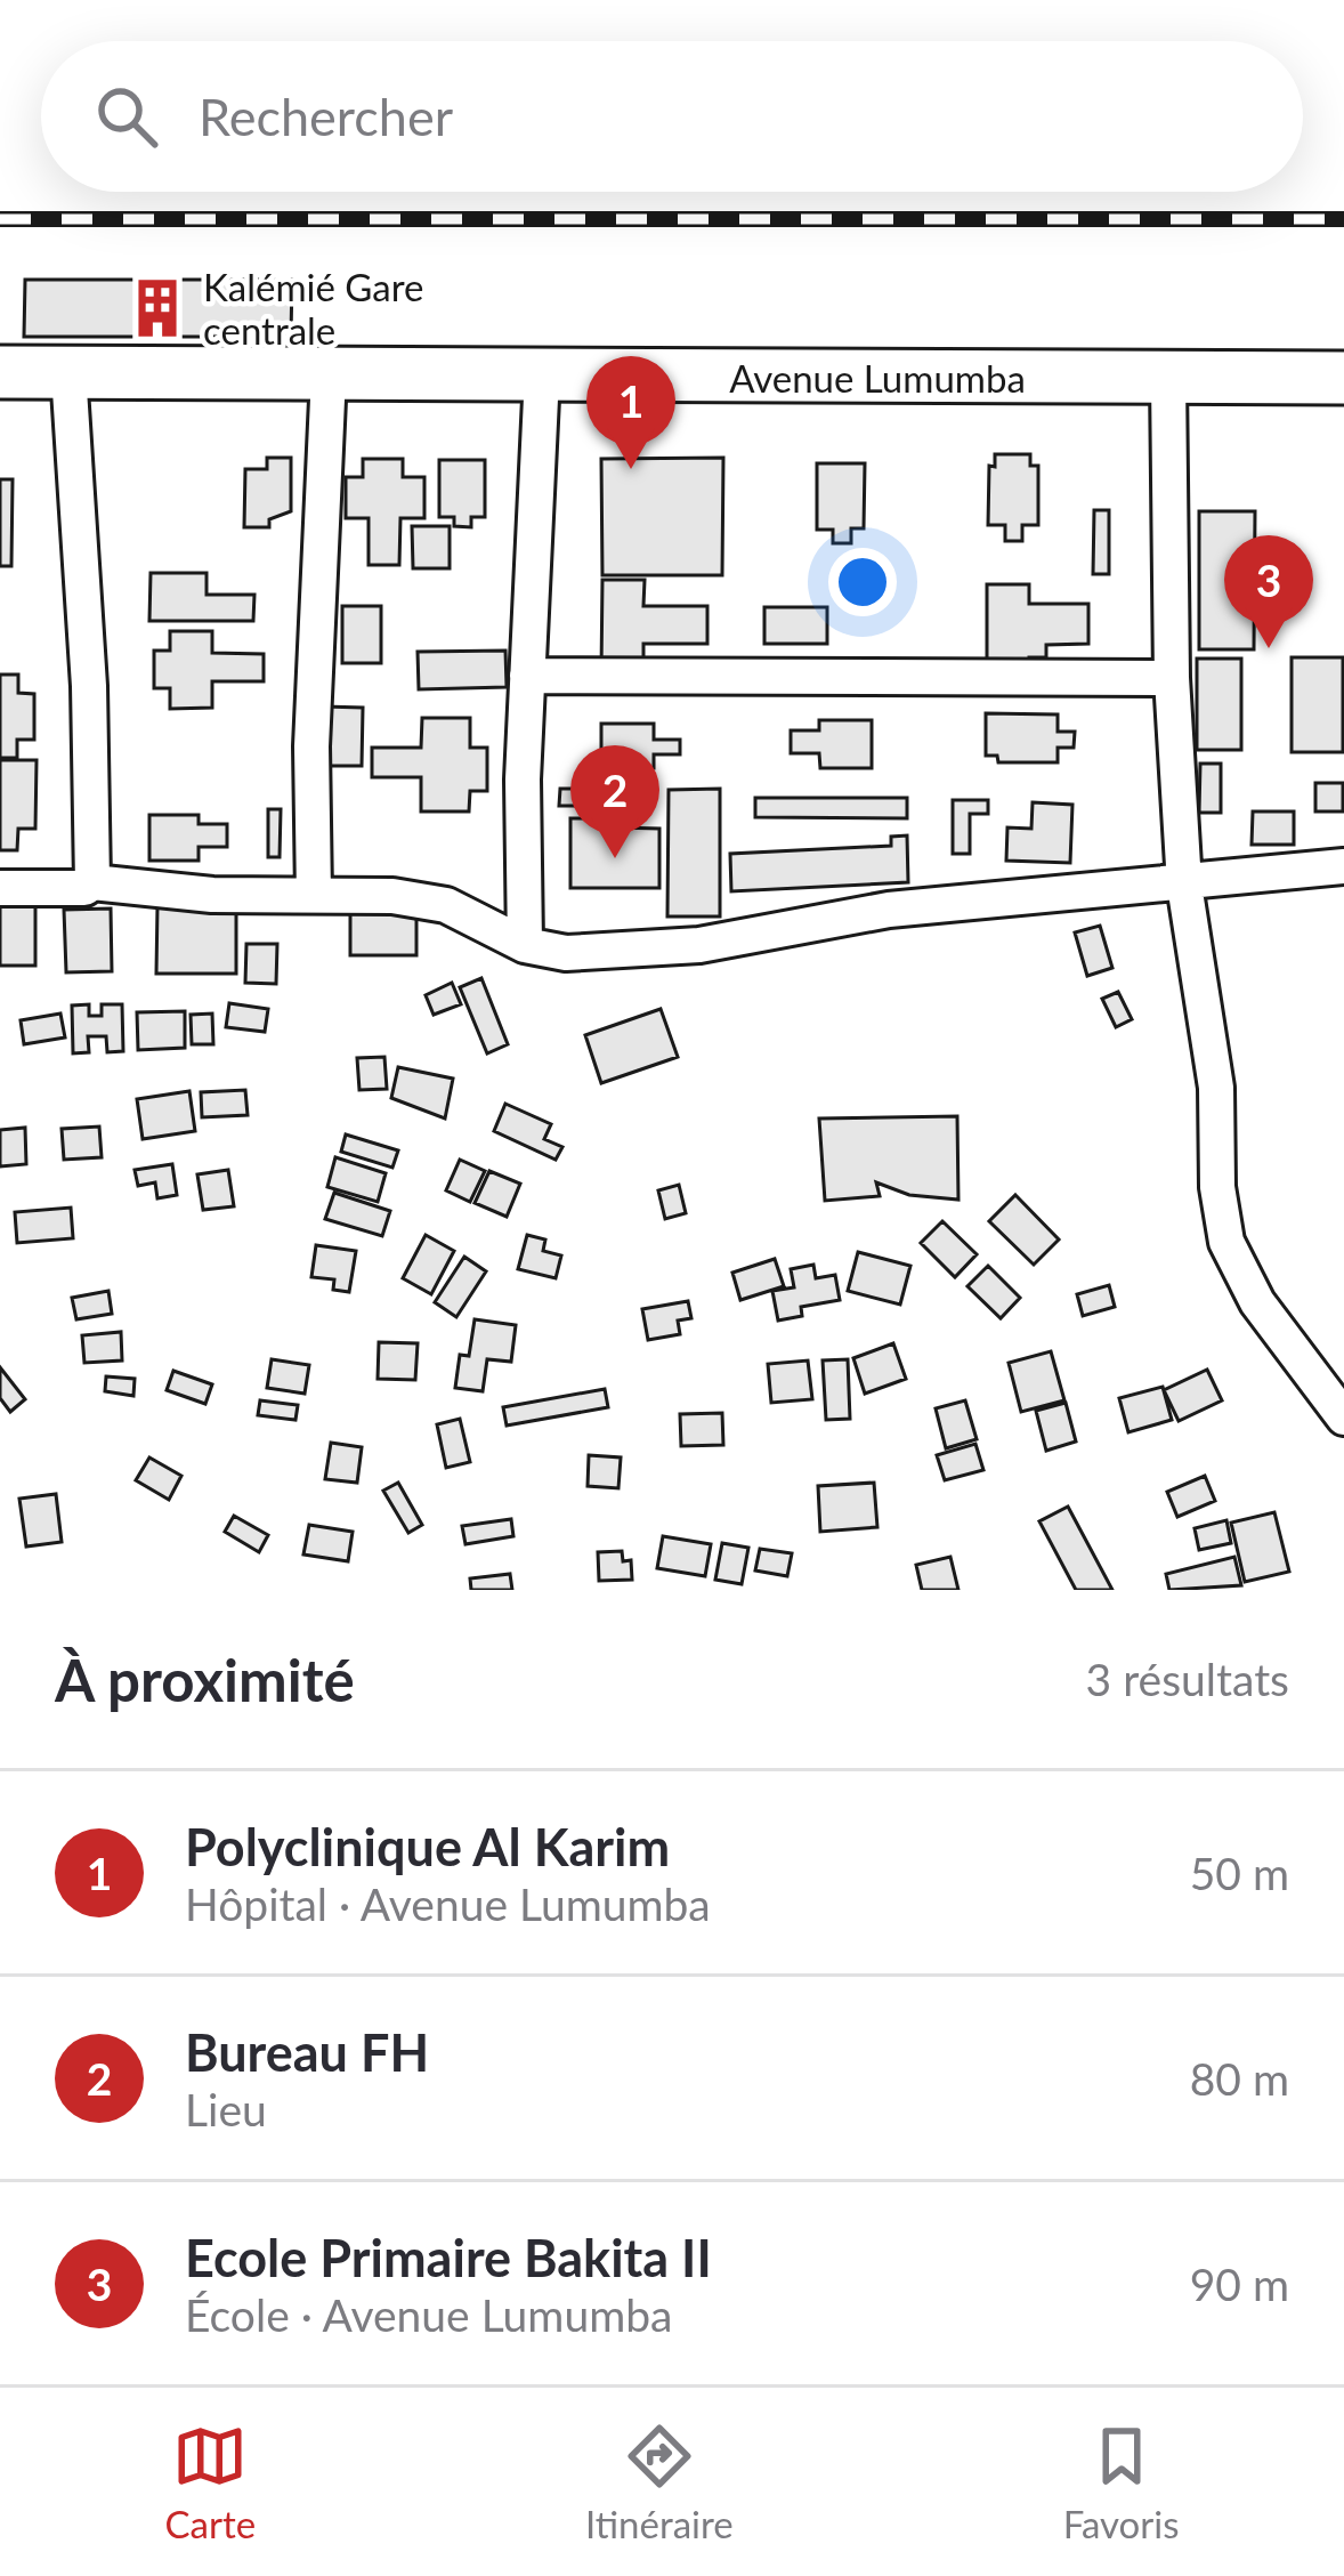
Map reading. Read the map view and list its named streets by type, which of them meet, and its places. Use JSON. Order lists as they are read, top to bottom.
{
  "streets": {
    "highway": ["Avenue Lumumba"]
  },
  "places": {
    "building": ["Kalémié Gare centrale"]
  },
  "page": {
    "search": "Rechercher",
    "pins": ["1", "3", "2"],
    "heading": ["À proximité", "3 résultats"],
    "list": [
      {
        "mark": "1",
        "name": "Polyclinique Al Karim",
        "note": "Hôpital · Avenue Lumumba",
        "value": "50 m"
      },
      {
        "mark": "2",
        "name": "Bureau FH",
        "note": "Lieu",
        "value": "80 m"
      },
      {
        "mark": "3",
        "name": "Ecole Primaire Bakita II",
        "note": "École · Avenue Lumumba",
        "value": "90 m"
      }
    ],
    "nav": ["Carte", "Itinéraire", "Favoris"]
  }
}
